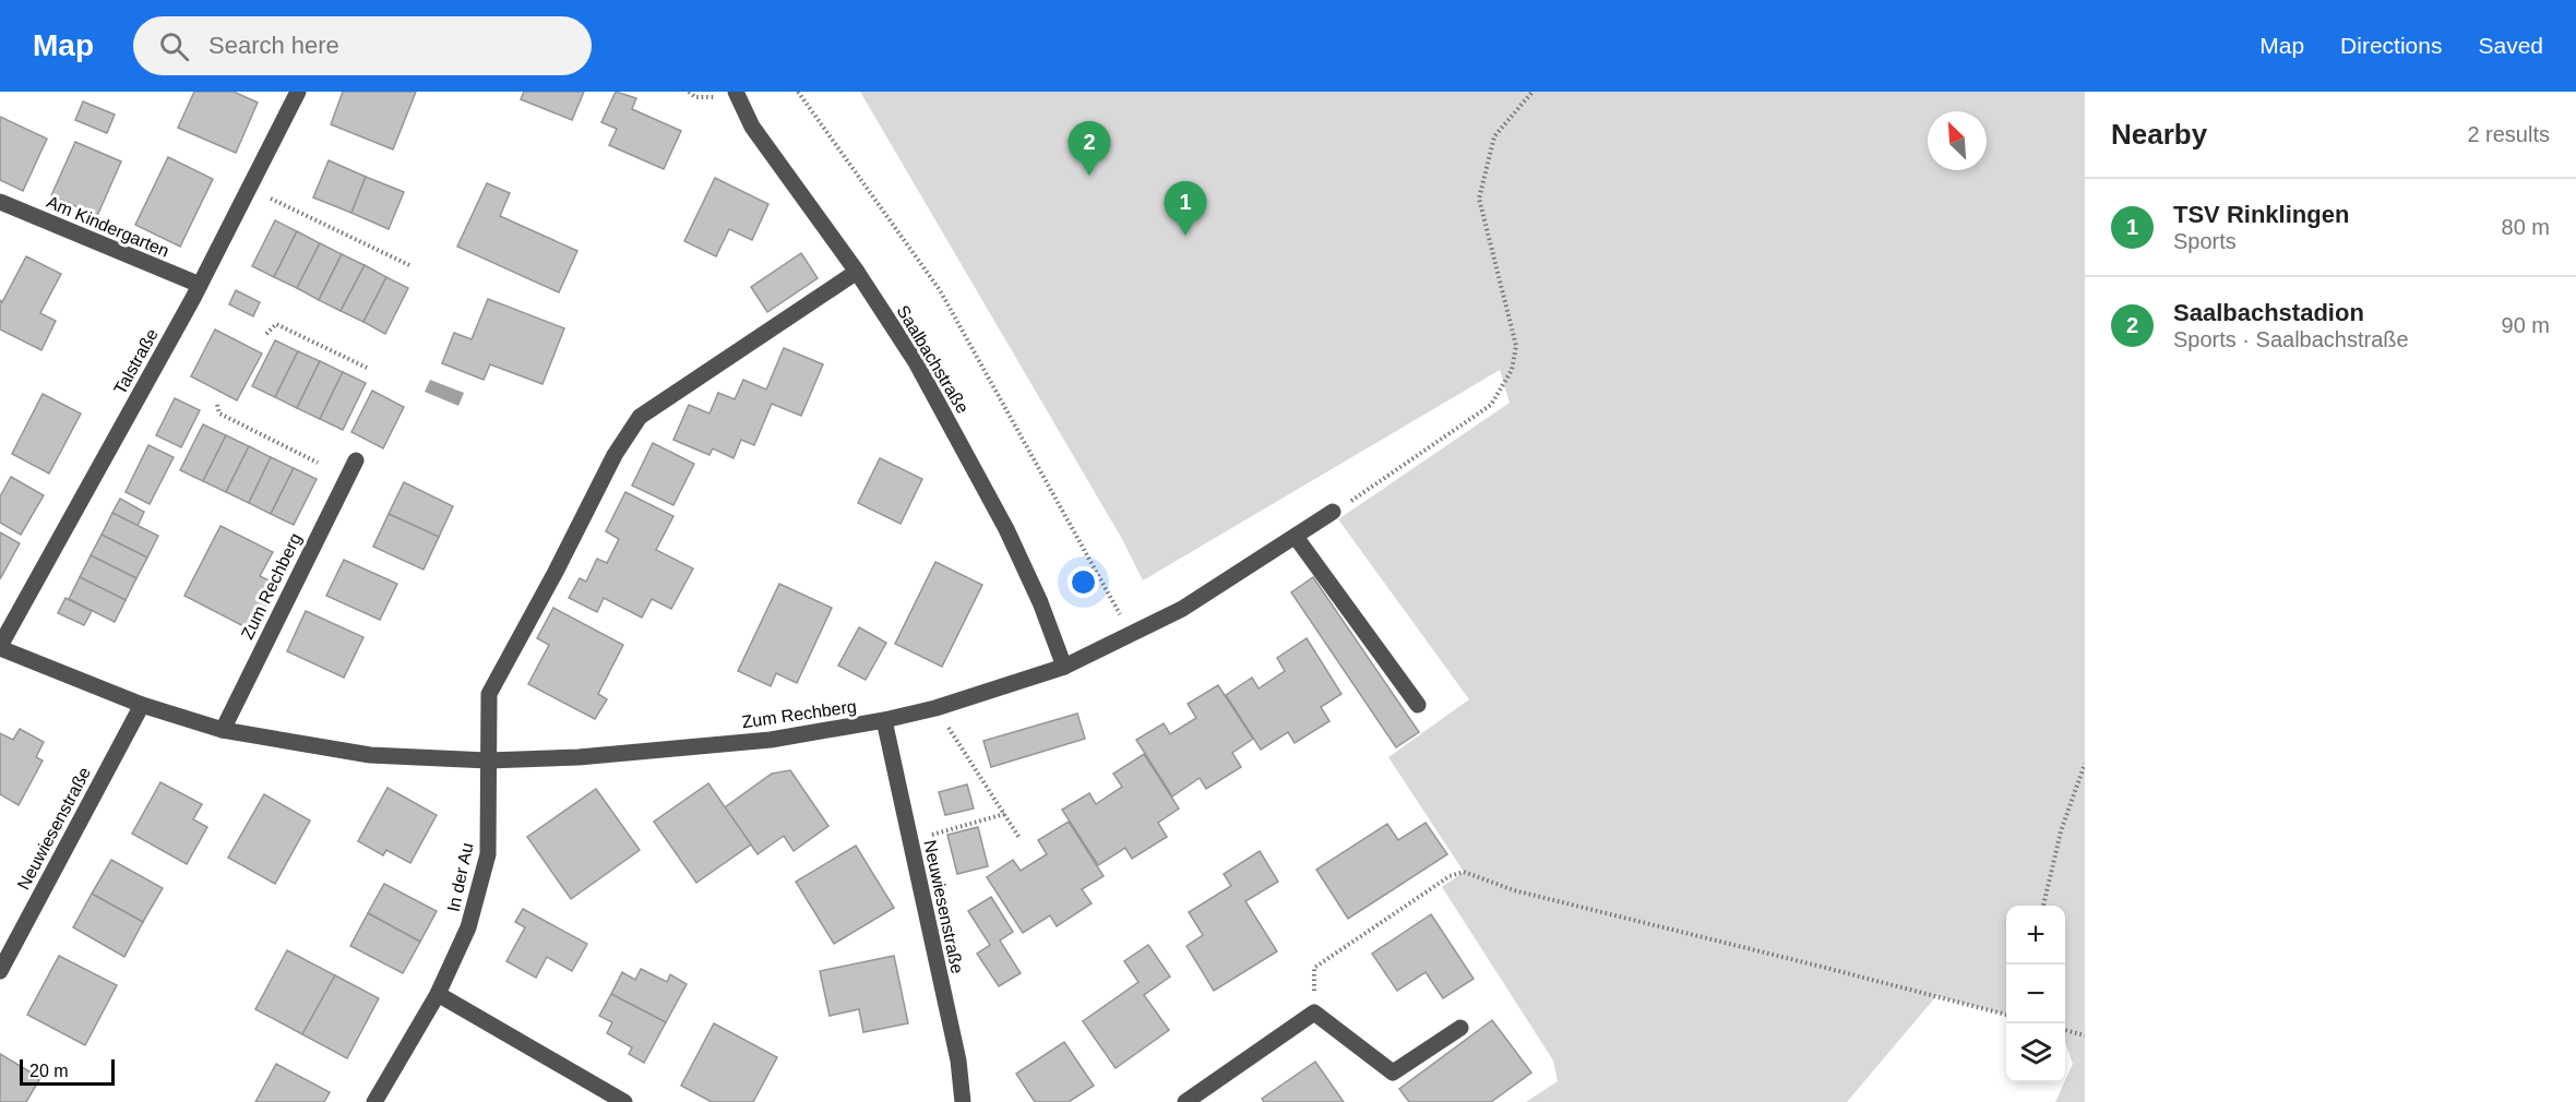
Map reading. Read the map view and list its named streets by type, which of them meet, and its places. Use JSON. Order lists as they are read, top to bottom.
{
  "streets": {
    "street": [
      "Am Kindergarten",
      "Saalbachstraße",
      "Talstraße",
      "Zum Rechberg",
      "Neuwiesenstraße",
      "In der Au"
    ]
  },
  "crossings": [
    ["Am Kindergarten", "Talstraße"],
    ["Saalbachstraße", "Zum Rechberg"],
    ["Saalbachstraße", "In der Au"],
    ["Talstraße", "Zum Rechberg"],
    ["Zum Rechberg", "Neuwiesenstraße"],
    ["Zum Rechberg", "In der Au"]
  ],
  "scale_bar": "20 m",
  "north": "top left",
  "page": {
    "header": "Map",
    "search": "Search here",
    "nav": ["Map", "Directions", "Saved"],
    "heading": ["Nearby", "2 results"],
    "pins": ["2", "1"],
    "list": [
      {
        "mark": "1",
        "name": "TSV Rinklingen",
        "note": "Sports",
        "value": "80 m"
      },
      {
        "mark": "2",
        "name": "Saalbachstadion",
        "note": "Sports · Saalbachstraße",
        "value": "90 m"
      }
    ],
    "map_buttons": ["+", "−"],
    "scale": "20 m"
  }
}
